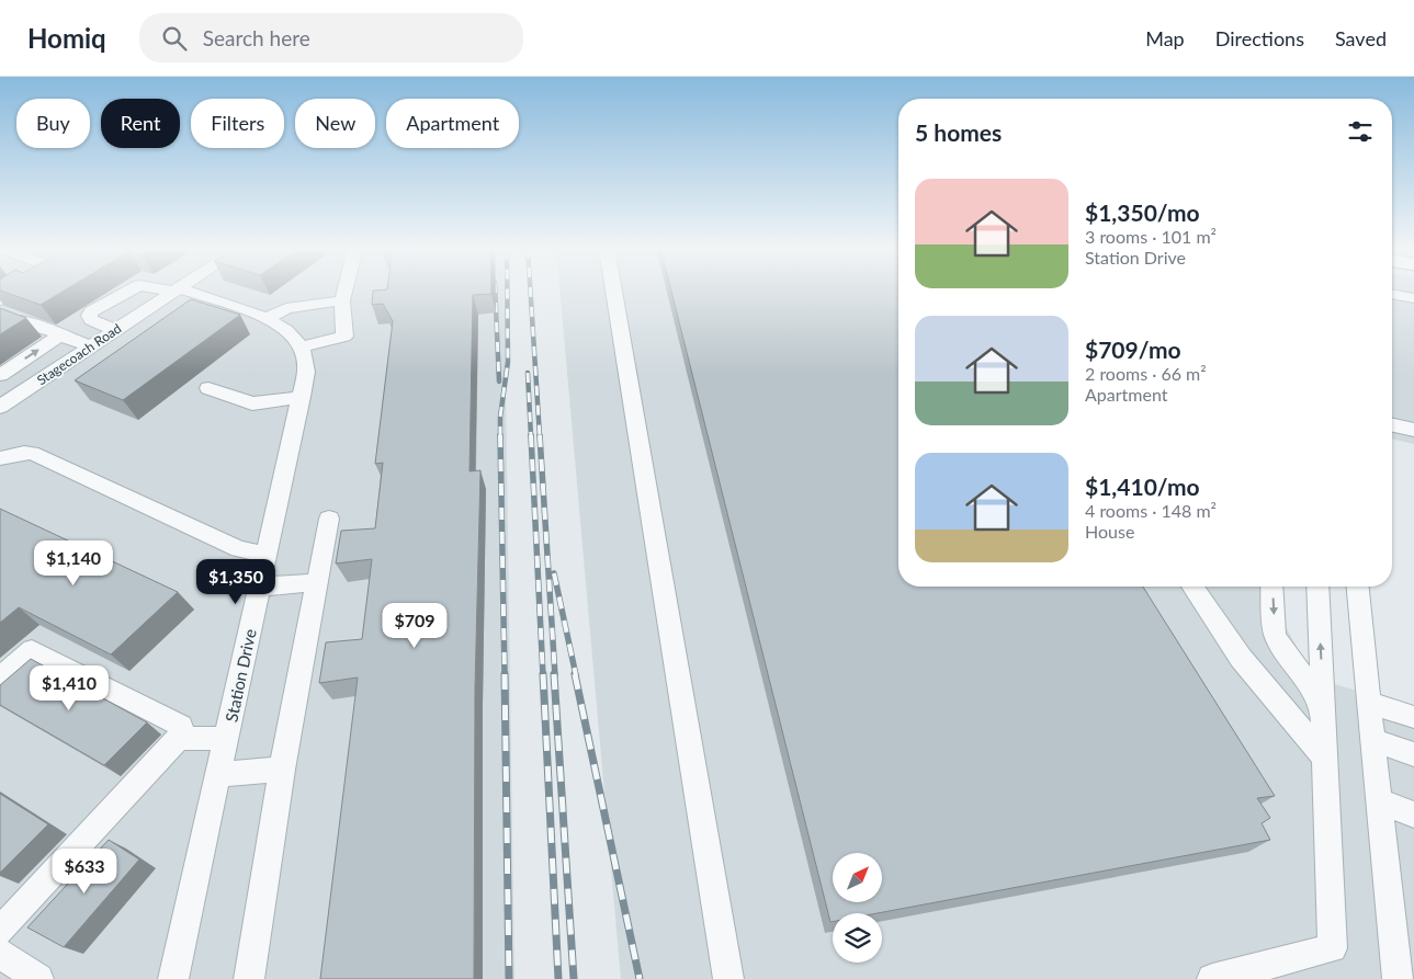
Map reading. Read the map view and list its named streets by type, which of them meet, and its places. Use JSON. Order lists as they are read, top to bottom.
{
  "streets": {
    "street": ["Stagecoach Road", "Station Drive"]
  },
  "north": "top right",
  "page": {
    "header": "Homiq",
    "search": "Search here",
    "nav": ["Map", "Directions", "Saved"],
    "chip": [
      "Buy",
      "Rent",
      "Filters",
      "New",
      "Apartment"
    ],
    "heading": "5 homes",
    "list": [
      {
        "name": "$1,350/mo",
        "note": "3 rooms · 101 m² · Station Drive"
      },
      {
        "name": "$709/mo",
        "note": "2 rooms · 66 m² · Apartment"
      },
      {
        "name": "$1,410/mo",
        "note": "4 rooms · 148 m² · House"
      }
    ],
    "price": [
      "$1,140",
      "$1,350",
      "$709",
      "$1,410",
      "$633"
    ]
  }
}
